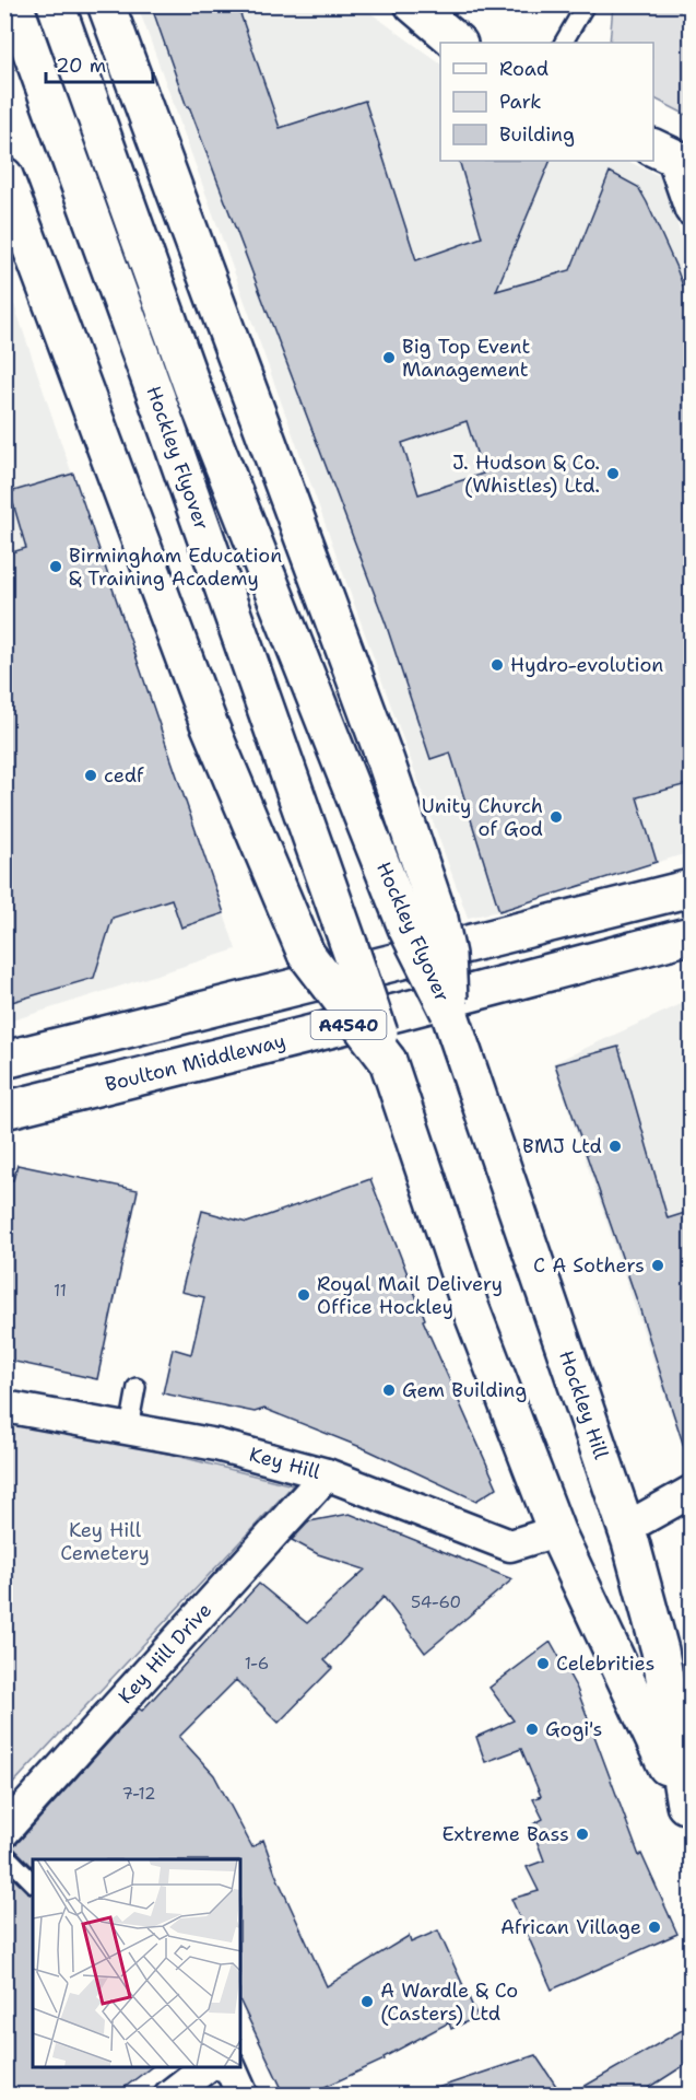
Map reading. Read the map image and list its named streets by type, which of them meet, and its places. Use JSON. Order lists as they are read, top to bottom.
{
  "streets": {
    "main road": [
      "Hockley Flyover",
      "A4540",
      "Boulton Middleway",
      "Hockley Hill"
    ],
    "street": ["Key Hill", "Key Hill Drive"]
  },
  "crossings": [
    ["Hockley Flyover", "Hockley Hill"],
    ["Hockley Hill", "Key Hill"],
    ["Key Hill", "Key Hill Drive"]
  ],
  "parks": ["Key Hill Cemetery"],
  "places": [
    "Big Top Event Management",
    "J. Hudson & Co. (Whistles) Ltd.",
    "Birmingham Education & Training Academy",
    "Hydro-evolution",
    "cedf",
    "Unity Church of God",
    "BMJ Ltd",
    "C A Sothers",
    "Royal Mail Delivery Office Hockley",
    "Gem Building",
    "Celebrities",
    "Gogi's",
    "Extreme Bass",
    "African Village",
    "A Wardle & Co (Casters) Ltd"
  ],
  "house_numbers": [
    "11",
    "54-60",
    "1-6",
    "7-12"
  ],
  "legend": ["Road", "Park", "Building"],
  "scale_bar": "20 m"
}
